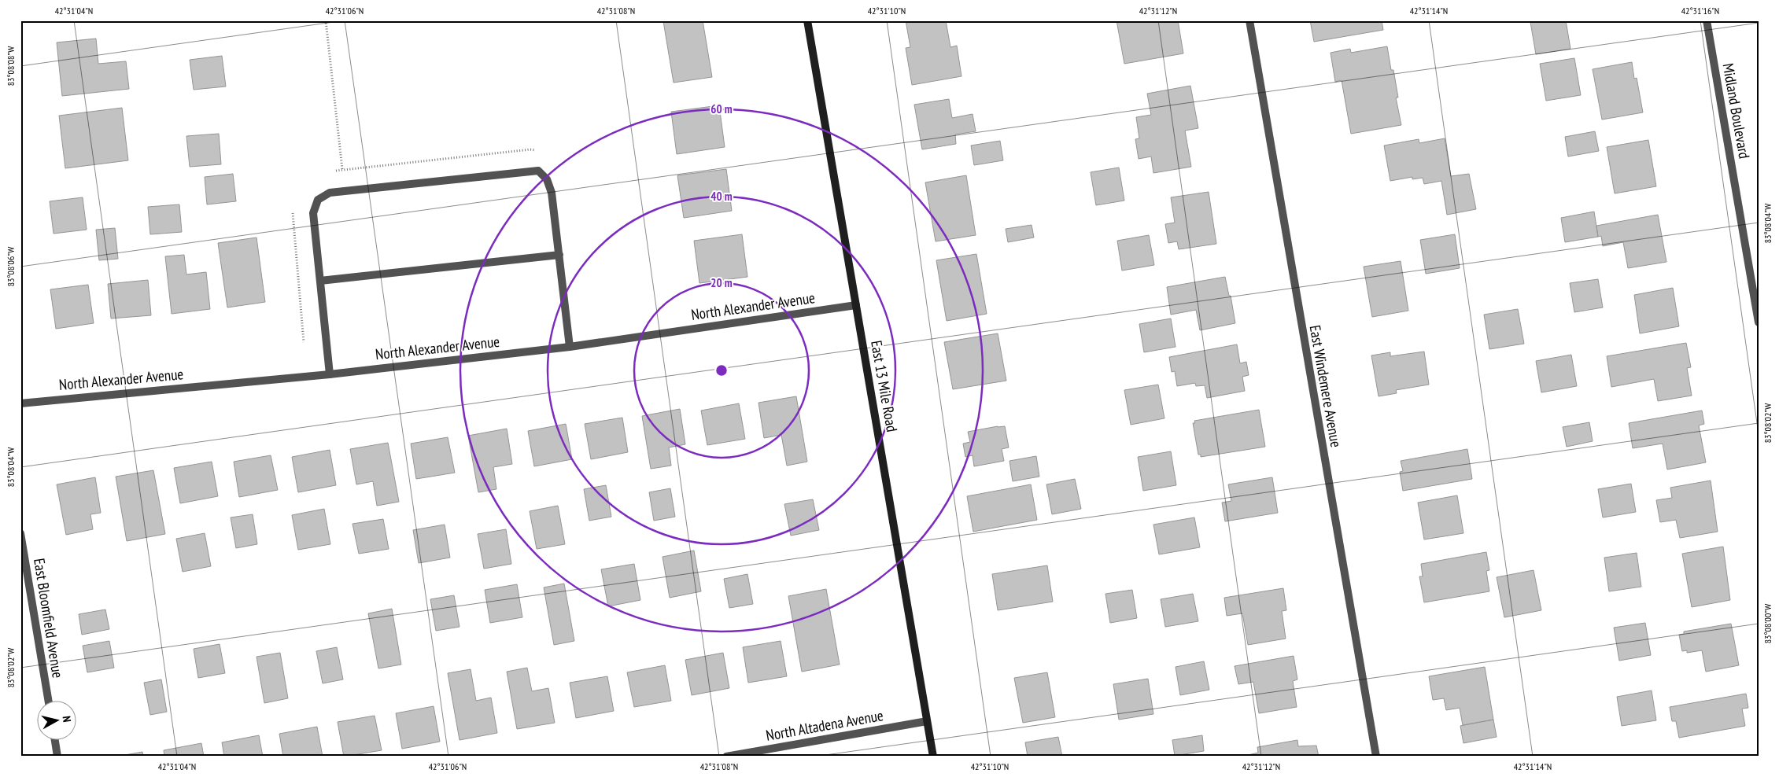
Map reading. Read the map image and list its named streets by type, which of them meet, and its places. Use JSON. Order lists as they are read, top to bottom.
{
  "streets": {
    "main road": ["East 13 Mile Road"],
    "street": [
      "Midland Boulevard",
      "North Alexander Avenue",
      "East Windemere Avenue",
      "East Bloomfield Avenue",
      "North Altadena Avenue"
    ]
  },
  "crossings": [
    ["North Alexander Avenue", "East 13 Mile Road"],
    ["East 13 Mile Road", "North Altadena Avenue"]
  ],
  "north": "right",
  "coordinates": [
    "42°31'04\"N",
    "42°31'06\"N",
    "42°31'08\"N",
    "42°31'10\"N",
    "42°31'12\"N",
    "42°31'14\"N",
    "42°31'16\"N",
    "83°08'08\"W",
    "83°08'04\"W",
    "83°08'06\"W",
    "83°08'02\"W",
    "83°08'00\"W"
  ],
  "rings": ["60 m", "40 m", "20 m"]
}
